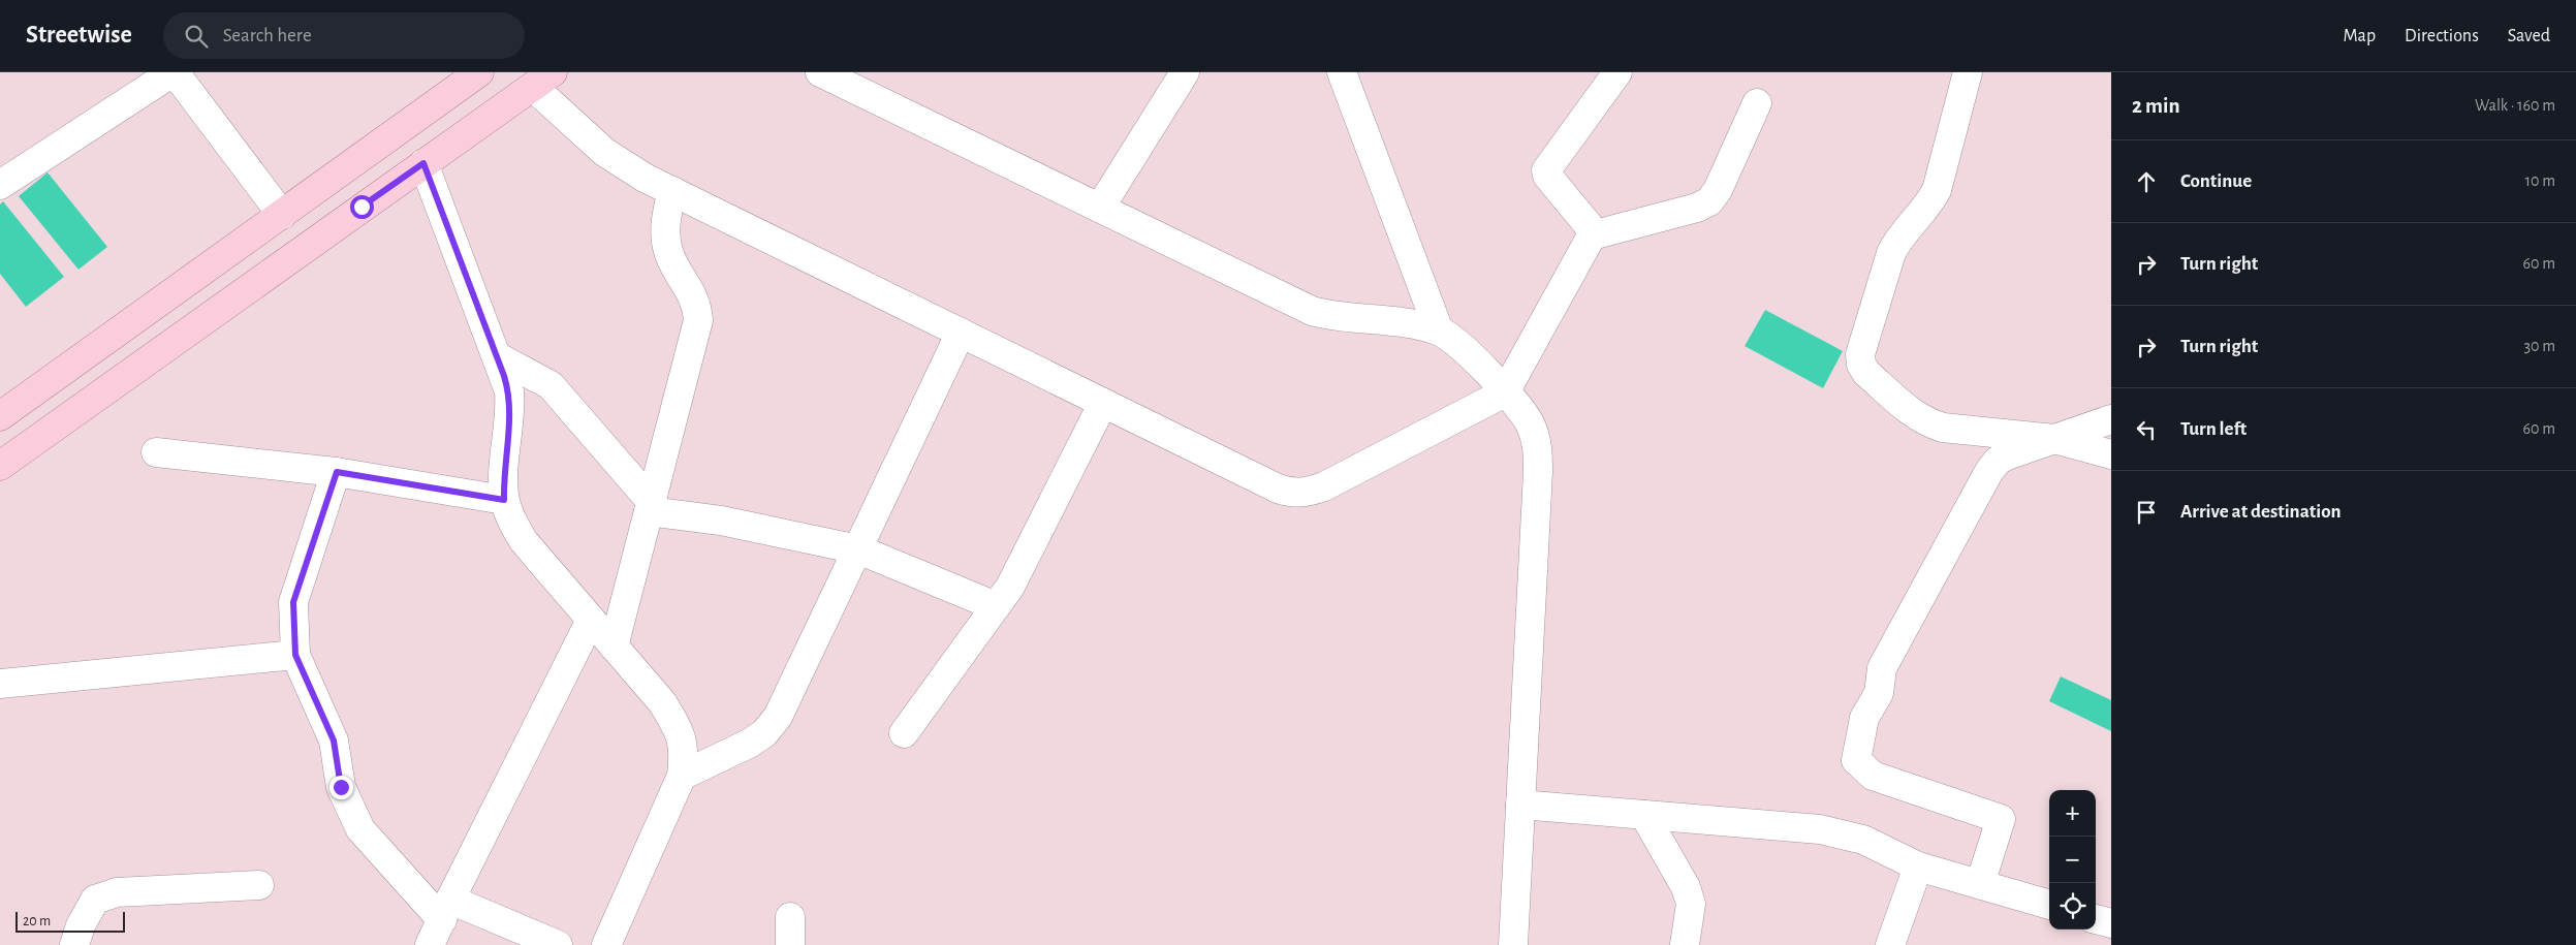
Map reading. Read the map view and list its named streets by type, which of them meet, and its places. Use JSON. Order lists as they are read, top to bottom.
{
  "scale_bar": "20 m",
  "page": {
    "header": "Streetwise",
    "search": "Search here",
    "nav": ["Map", "Directions", "Saved"],
    "heading": ["2 min", "Walk · 160 m"],
    "list": [
      ["Continue", "10 m"],
      ["Turn right", "60 m"],
      ["Turn right", "30 m"],
      ["Turn left", "60 m"],
      "Arrive at destination"
    ],
    "map_buttons": ["+", "−"],
    "scale": "20 m"
  }
}
